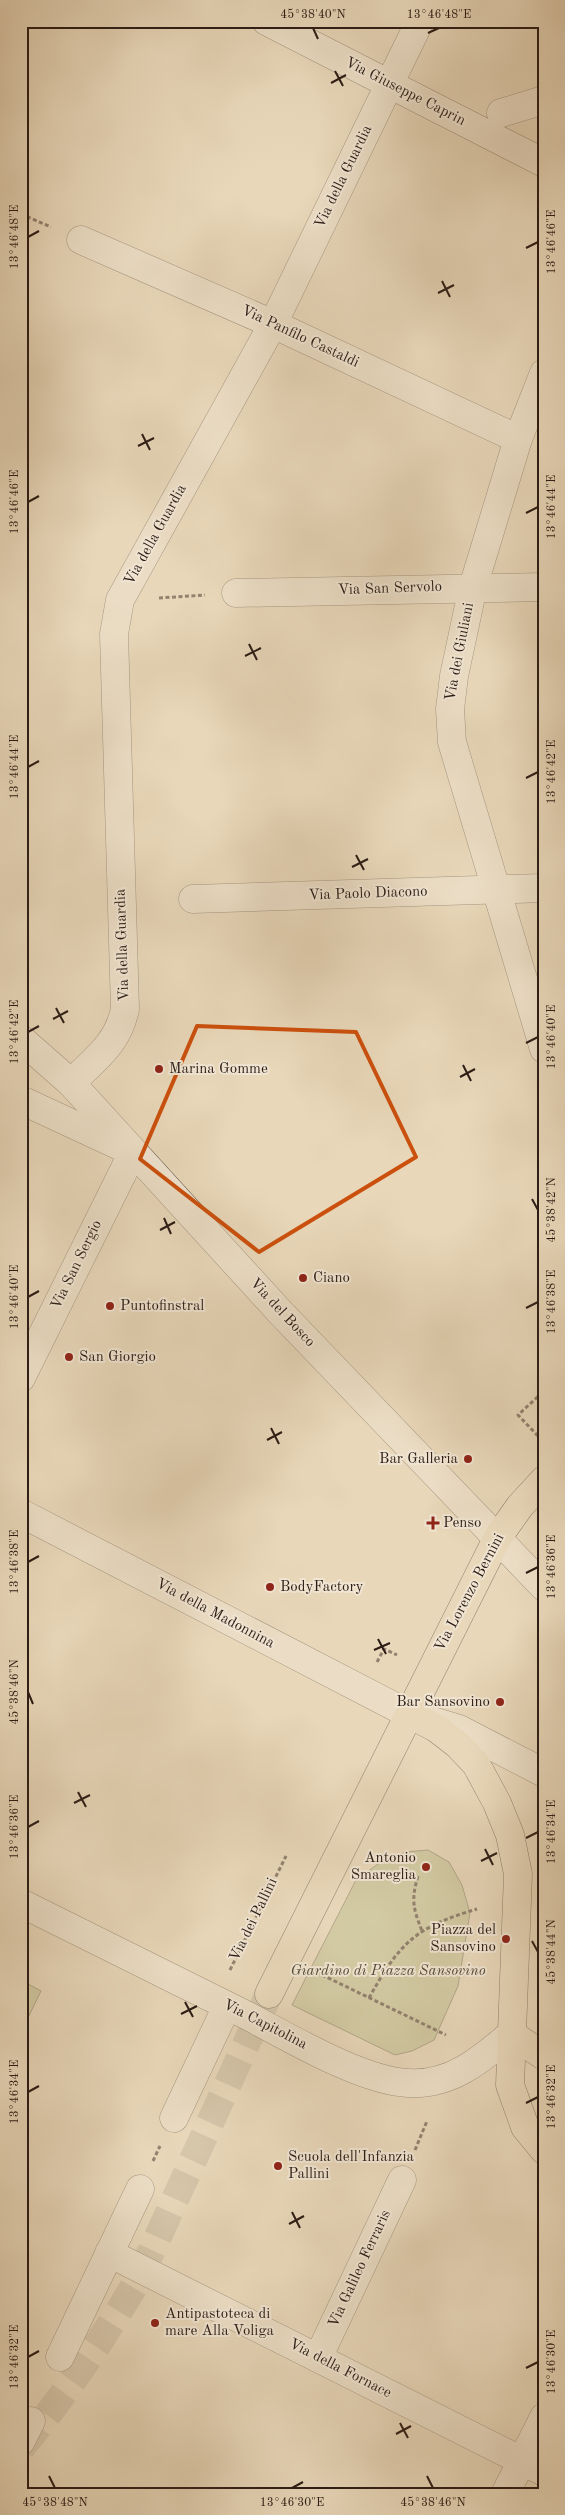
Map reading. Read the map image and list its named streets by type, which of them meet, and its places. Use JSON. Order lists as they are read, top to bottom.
{
  "streets": {
    "main road": ["Via Lorenzo Bernini"],
    "street": [
      "Via Giuseppe Caprin",
      "Via della Guardia",
      "Via Panfilo Castaldi",
      "Via San Servolo",
      "Via dei Giuliani",
      "Via Paolo Diacono",
      "Via San Sergio",
      "Via del Bosco",
      "Via della Madonnina",
      "Via Capitolina",
      "Via Galileo Ferraris",
      "Via della Fornace"
    ],
    "path": ["Via dei Pallini"]
  },
  "crossings": [
    ["Via Giuseppe Caprin", "Via della Guardia"],
    ["Via della Guardia", "Via Panfilo Castaldi"],
    ["Via della Guardia", "Via del Bosco"],
    ["Via Panfilo Castaldi", "Via dei Giuliani"],
    ["Via San Servolo", "Via dei Giuliani"],
    ["Via dei Giuliani", "Via Paolo Diacono"],
    ["Via San Sergio", "Via del Bosco"],
    ["Via del Bosco", "Via Lorenzo Bernini"],
    ["Via Lorenzo Bernini", "Via della Madonnina"],
    ["Via Galileo Ferraris", "Via della Fornace"]
  ],
  "parks": ["Giardino di Piazza Sansovino"],
  "places": {
    "other": [
      "Marina Gomme",
      "Ciano",
      "Puntofinstral",
      "San Giorgio",
      "Bar Galleria",
      "BodyFactory",
      "Bar Sansovino",
      "Antonio Smareglia",
      "Piazza del Sansovino",
      "Scuola dell'Infanzia Pallini",
      "Antipastoteca di mare Alla Voliga"
    ],
    "health": ["Penso"]
  },
  "coordinates": [
    "45°38'40\"N",
    "13°46'48\"E",
    "13°46'46\"E",
    "13°46'44\"E",
    "13°46'42\"E",
    "13°46'40\"E",
    "45°38'42\"N",
    "13°46'38\"E",
    "13°46'36\"E",
    "45°38'46\"N",
    "13°46'34\"E",
    "45°38'44\"N",
    "13°46'32\"E",
    "13°46'30\"E",
    "45°38'48\"N"
  ]
}
